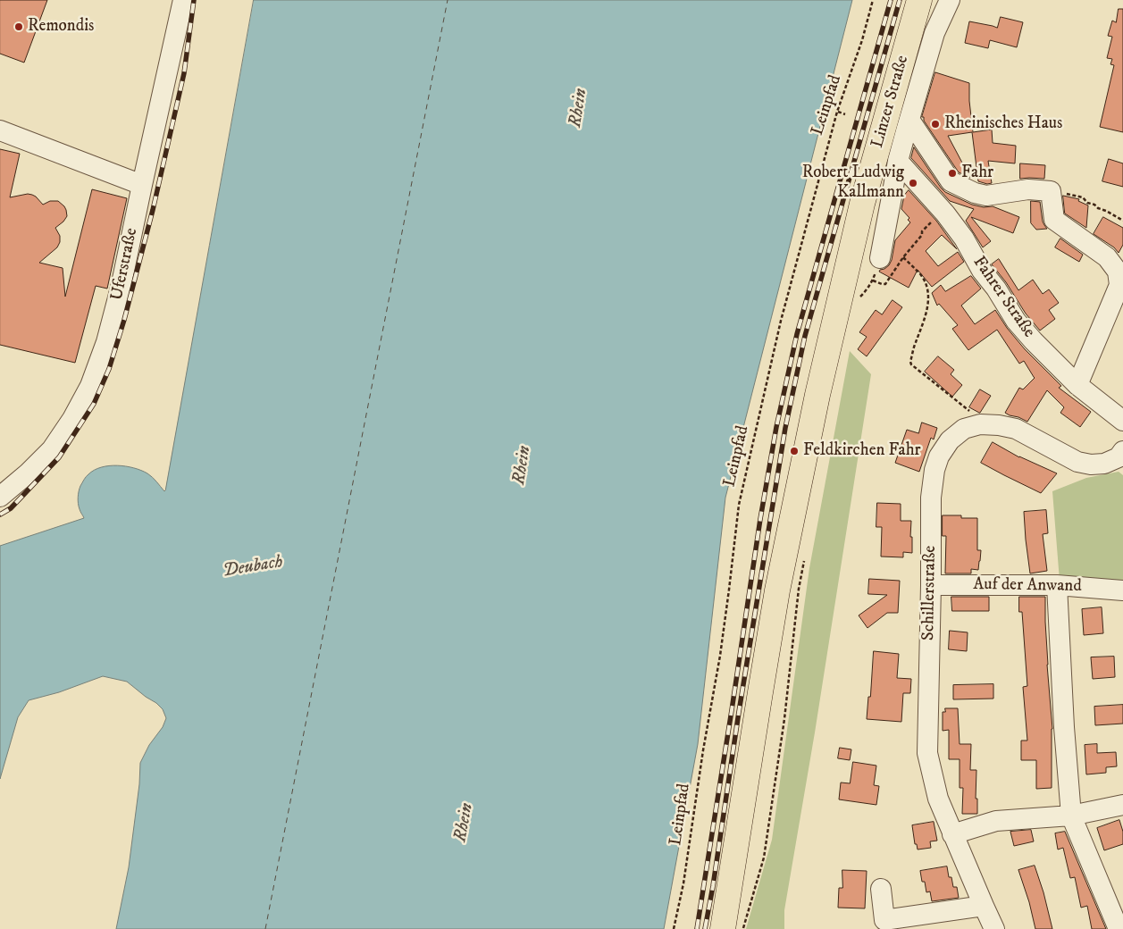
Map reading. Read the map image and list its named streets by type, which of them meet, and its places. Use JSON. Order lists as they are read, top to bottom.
{
  "streets": {
    "main road": ["Linzer Straße"],
    "street": [
      "Uferstraße",
      "Fahrer Straße",
      "Auf der Anwand",
      "Schillerstraße"
    ],
    "path": ["Leinpfad"]
  },
  "crossings": [
    ["Linzer Straße", "Fahrer Straße"],
    ["Auf der Anwand", "Schillerstraße"]
  ],
  "water": ["Rhein", "Deubach"],
  "places": [
    "Remondis",
    "Rheinisches Haus",
    "Fahr",
    "Robert Ludwig Kallmann",
    "Feldkirchen Fahr"
  ]
}
